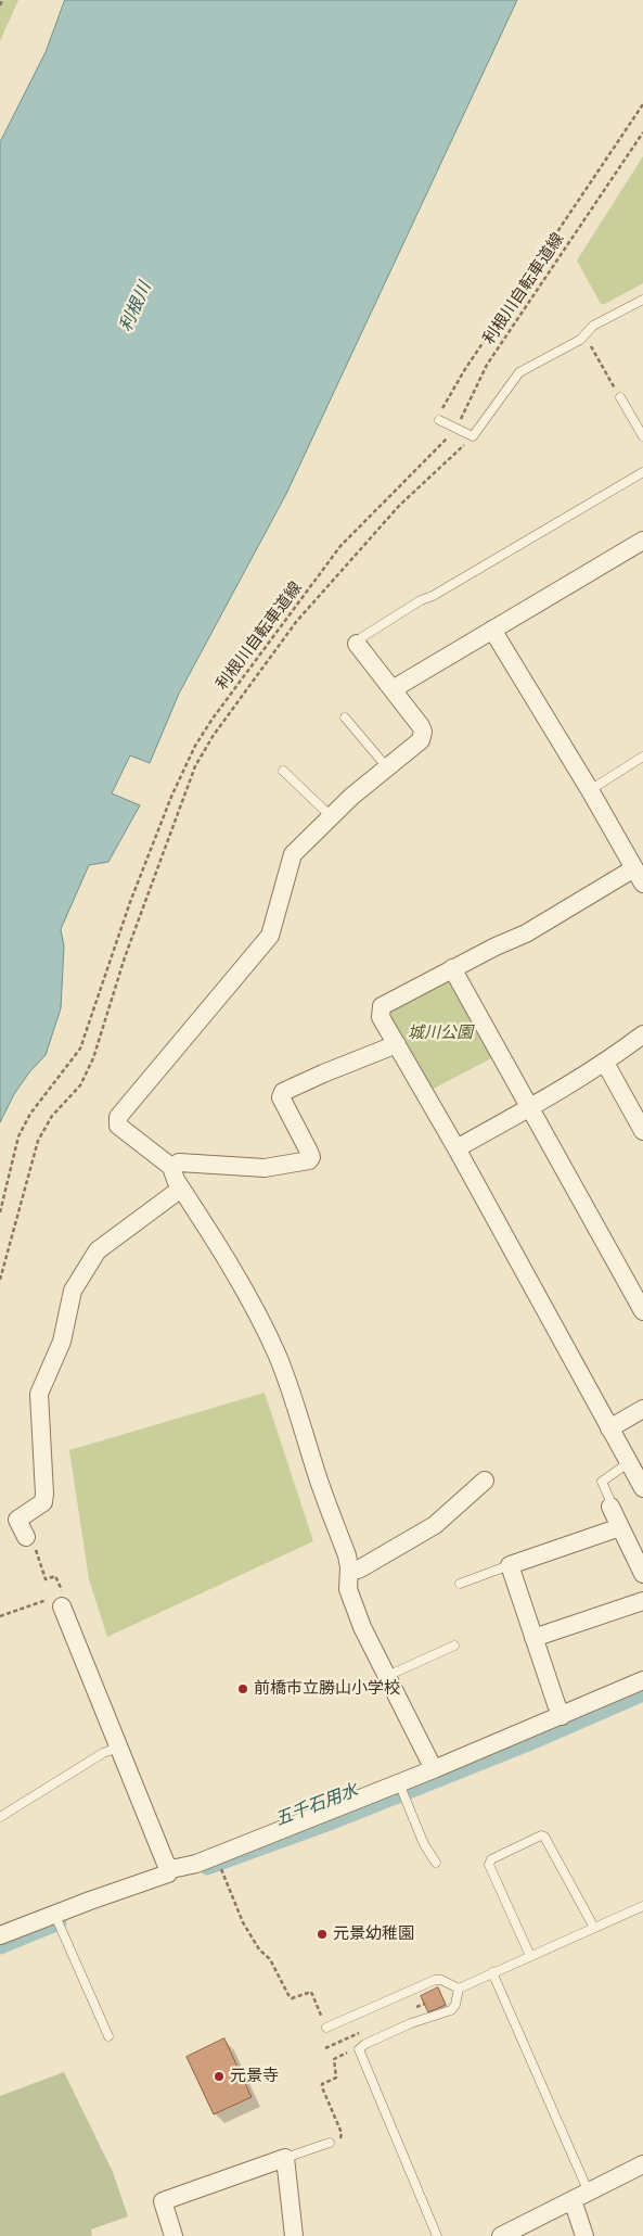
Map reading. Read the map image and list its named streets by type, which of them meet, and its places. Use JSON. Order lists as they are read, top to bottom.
{
  "streets": {
    "path": ["利根川自転車道線"]
  },
  "water": ["利根川", "五千石用水"],
  "parks": ["城川公園"],
  "places": ["前橋市立勝山小学校", "元景幼稚園", "元景寺"]
}
